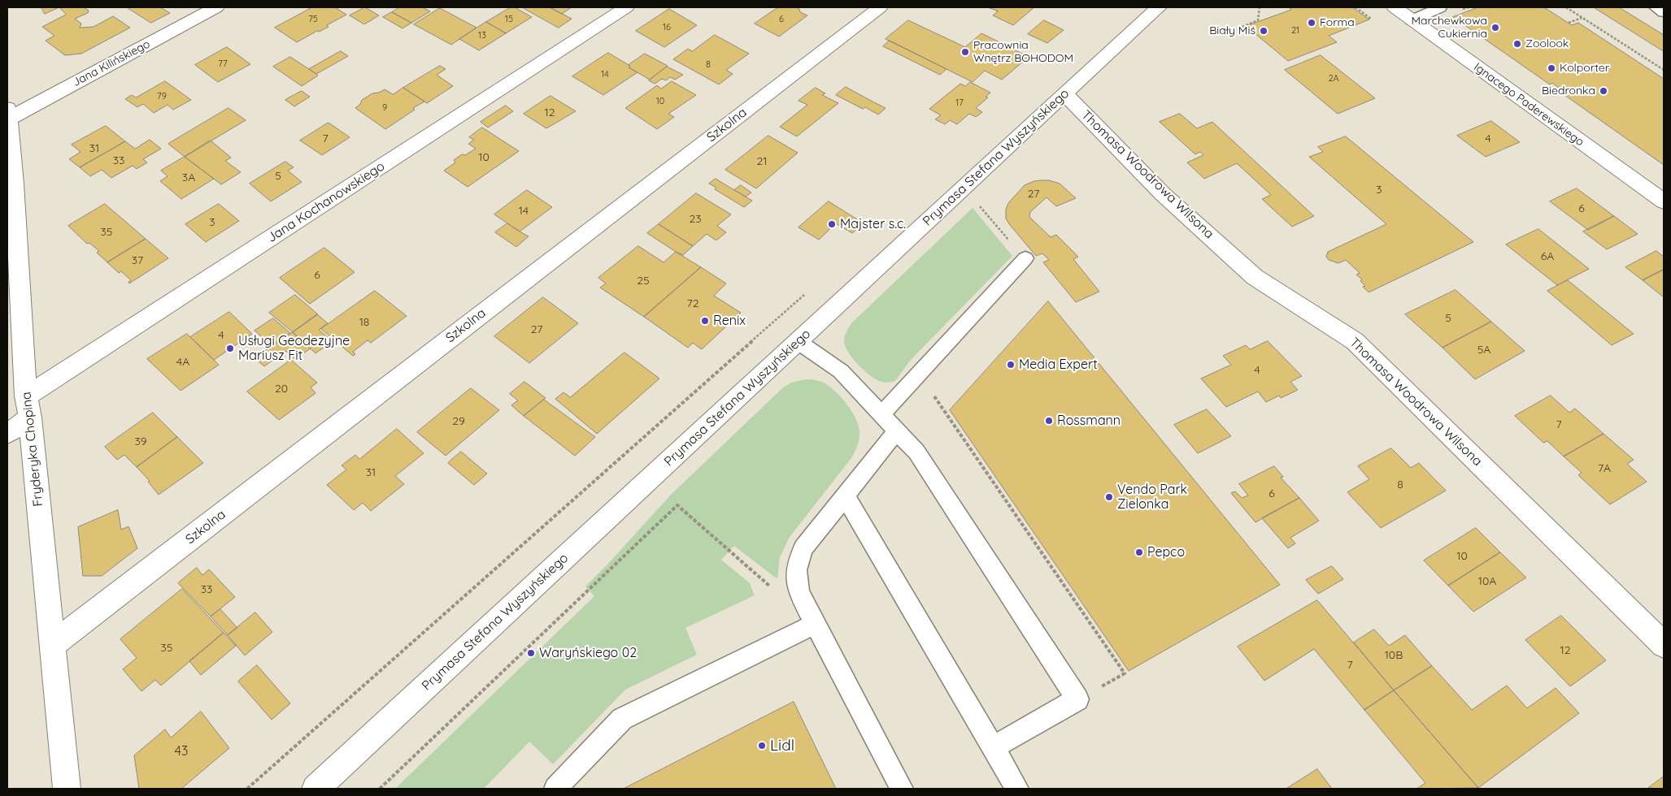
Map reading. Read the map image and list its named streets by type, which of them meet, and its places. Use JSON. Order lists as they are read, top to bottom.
{
  "streets": {
    "street": [
      "Jana Kilińskiego",
      "Ignacego Paderewskiego",
      "Szkolna",
      "Prymasa Stefana Wyszyńskiego",
      "Thomasa Woodrowa Wilsona",
      "Jana Kochanowskiego",
      "Fryderyka Chopina"
    ]
  },
  "crossings": [
    ["Jana Kilińskiego", "Fryderyka Chopina"],
    ["Szkolna", "Fryderyka Chopina"],
    ["Prymasa Stefana Wyszyńskiego", "Thomasa Woodrowa Wilsona"],
    ["Jana Kochanowskiego", "Fryderyka Chopina"]
  ],
  "places": [
    "Forma",
    "Marchewkowa Cukiernia",
    "Biały Miś",
    "Zoolook",
    "Pracownia Wnętrz BOHODOM",
    "Kolporter",
    "Biedronka",
    "Majster s.c.",
    "Renix",
    "Usługi Geodezyjne Mariusz Fit",
    "Media Expert",
    "Rossmann",
    "Vendo Park Zielonka",
    "Pepco",
    "Waryńskiego 02",
    "Lidl"
  ],
  "house_numbers": [
    "75",
    "15",
    "6",
    "16",
    "21",
    "13",
    "77",
    "8",
    "14",
    "2A",
    "79",
    "10",
    "17",
    "9",
    "12",
    "7",
    "4",
    "31",
    "10",
    "33",
    "21",
    "5",
    "3A",
    "3",
    "27",
    "6",
    "14",
    "23",
    "3",
    "35",
    "6A",
    "37",
    "6",
    "25",
    "72",
    "5",
    "18",
    "27",
    "4",
    "5A",
    "4A",
    "4",
    "20",
    "29",
    "7",
    "39",
    "7A",
    "31",
    "8",
    "6",
    "10",
    "10A",
    "33",
    "35",
    "12",
    "10B",
    "7",
    "43"
  ]
}
